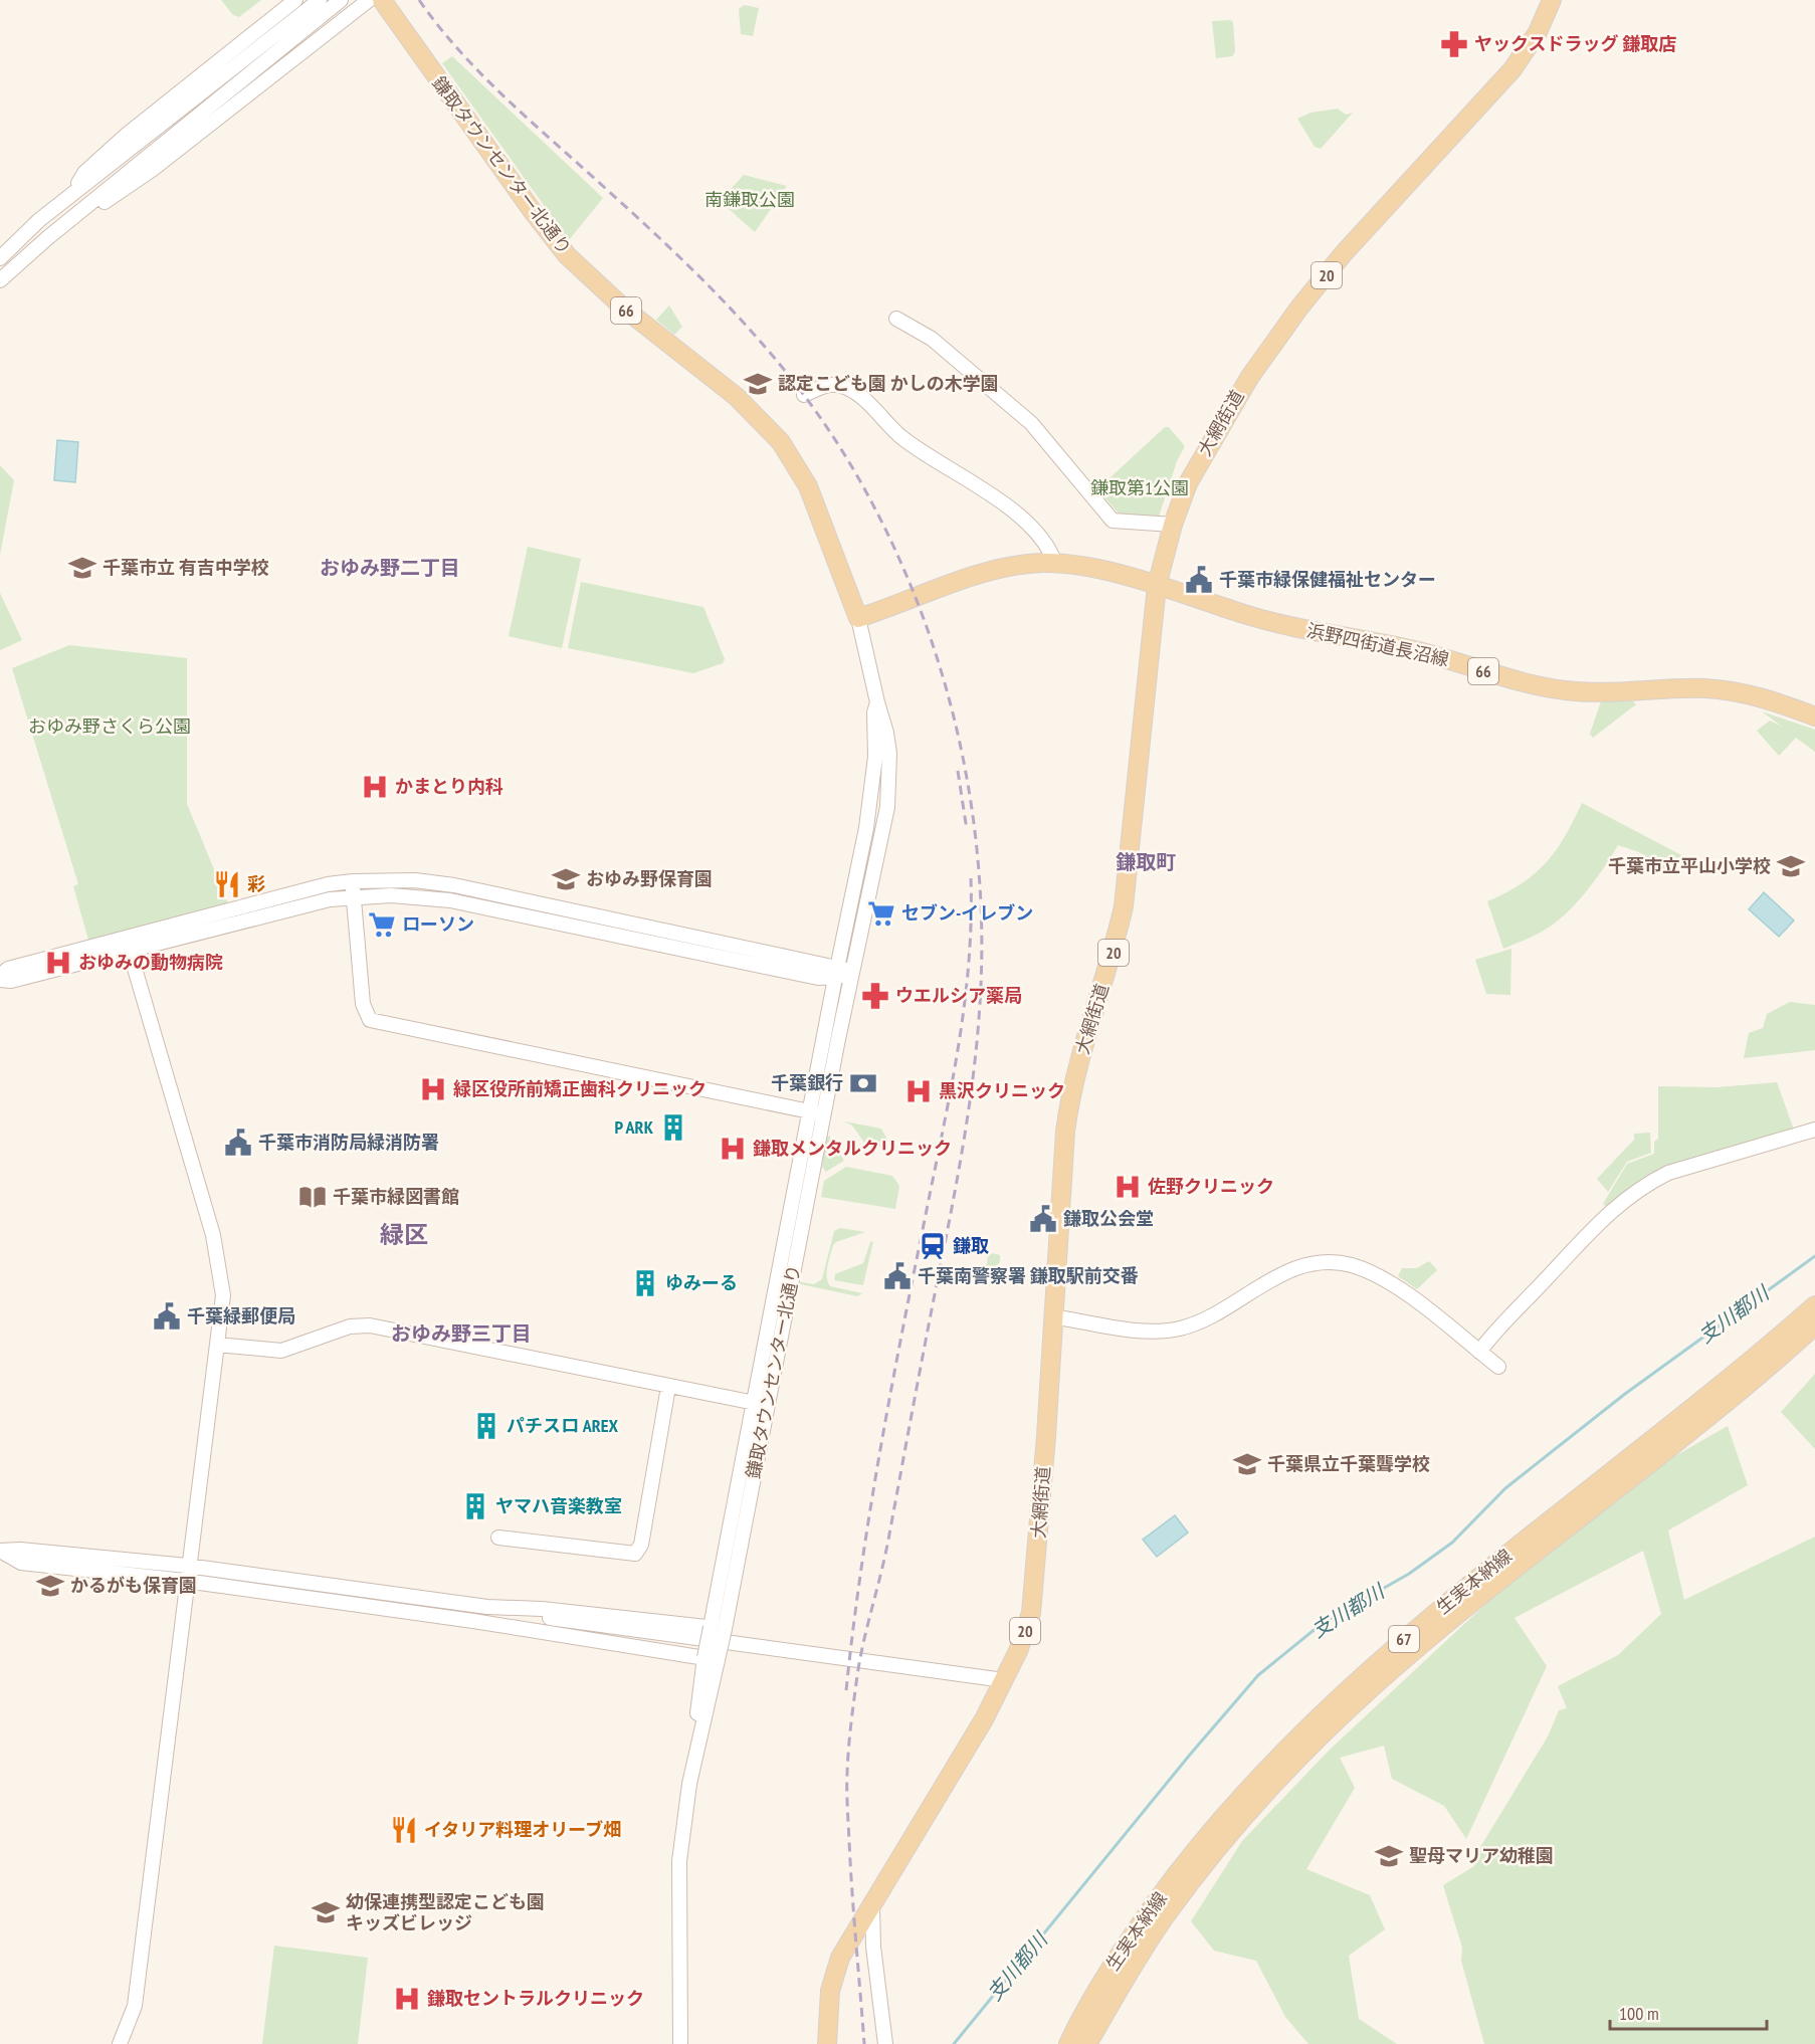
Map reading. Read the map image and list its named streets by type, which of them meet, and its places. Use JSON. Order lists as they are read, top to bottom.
{
  "streets": {
    "main road": [
      "鎌取タウンセンター北通り",
      "20",
      "66",
      "大網街道",
      "浜野四街道長沼線",
      "生実本納線",
      "67"
    ]
  },
  "crossings": [
    ["鎌取タウンセンター北通り", "浜野四街道長沼線"],
    ["大網街道", "浜野四街道長沼線"]
  ],
  "districts": [
    "おゆみ野二丁目",
    "鎌取町",
    "緑区",
    "おゆみ野三丁目"
  ],
  "water": ["支川都川"],
  "parks": ["南鎌取公園", "鎌取第1公園", "おゆみ野さくら公園"],
  "places": {
    "pharmacy": ["ヤックスドラッグ 鎌取店", "ウエルシア薬局"],
    "school or university": [
      "認定こども園 かしの木学園",
      "千葉市立 有吉中学校",
      "千葉市立平山小学校",
      "おゆみ野保育園",
      "千葉県立千葉聾学校",
      "かるがも保育園",
      "聖母マリア幼稚園",
      "幼保連携型認定こども園 キッズビレッジ"
    ],
    "public building": [
      "千葉市緑保健福祉センター",
      "千葉市消防局緑消防署",
      "鎌取公会堂",
      "千葉南警察署 鎌取駅前交番",
      "千葉緑郵便局"
    ],
    "hospital": [
      "かまとり内科",
      "おゆみの動物病院",
      "緑区役所前矯正歯科クリニック",
      "黒沢クリニック",
      "鎌取メンタルクリニック",
      "佐野クリニック",
      "鎌取セントラルクリニック"
    ],
    "restaurant": ["彩", "イタリア料理オリーブ畑"],
    "supermarket": ["セブン-イレブン", "ローソン"],
    "bank": ["千葉銀行"],
    "building": [
      "P ARK",
      "ゆみーる",
      "パチスロ AREX",
      "ヤマハ音楽教室"
    ],
    "library": ["千葉市緑図書館"],
    "station": ["鎌取"]
  },
  "scale_bar": "100 m"
}
